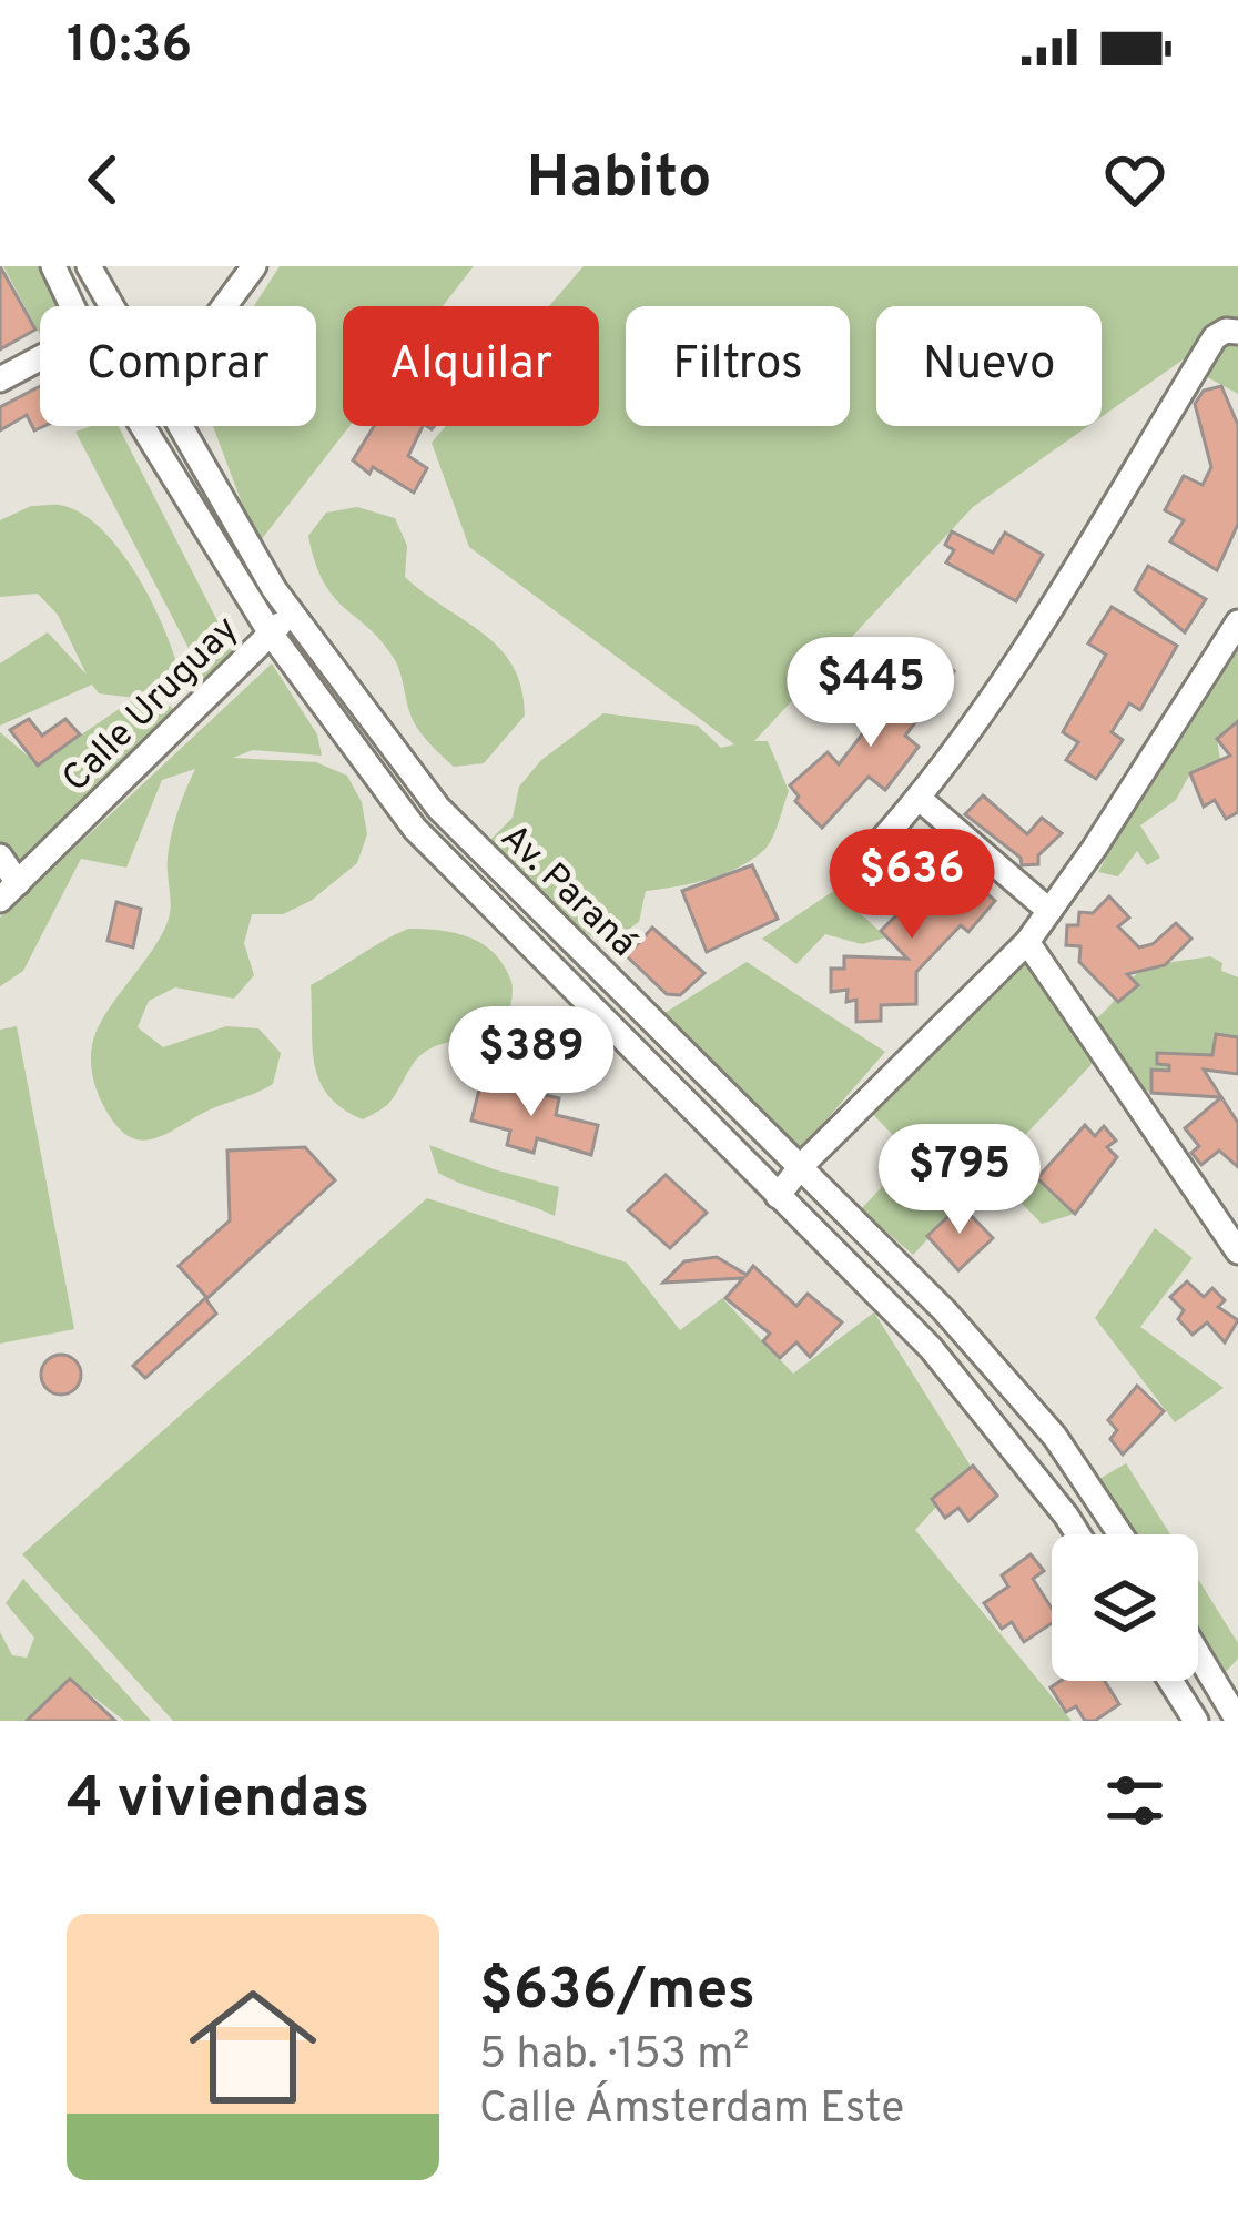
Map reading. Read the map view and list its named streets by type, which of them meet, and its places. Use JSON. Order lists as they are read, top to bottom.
{
  "streets": {
    "street": ["Calle Uruguay", "Av. Paraná"]
  },
  "crossings": [
    ["Calle Uruguay", "Av. Paraná"]
  ],
  "page": {
    "status": "10:36",
    "header": "Habito",
    "chip": [
      "Comprar",
      "Alquilar",
      "Filtros",
      "Nuevo"
    ],
    "price": [
      "$445",
      "$636",
      "$389",
      "$795"
    ],
    "heading": "4 viviendas",
    "list": [
      {
        "name": "$636/mes",
        "note": "5 hab. · 153 m² · Calle Ámsterdam Este"
      }
    ]
  }
}
